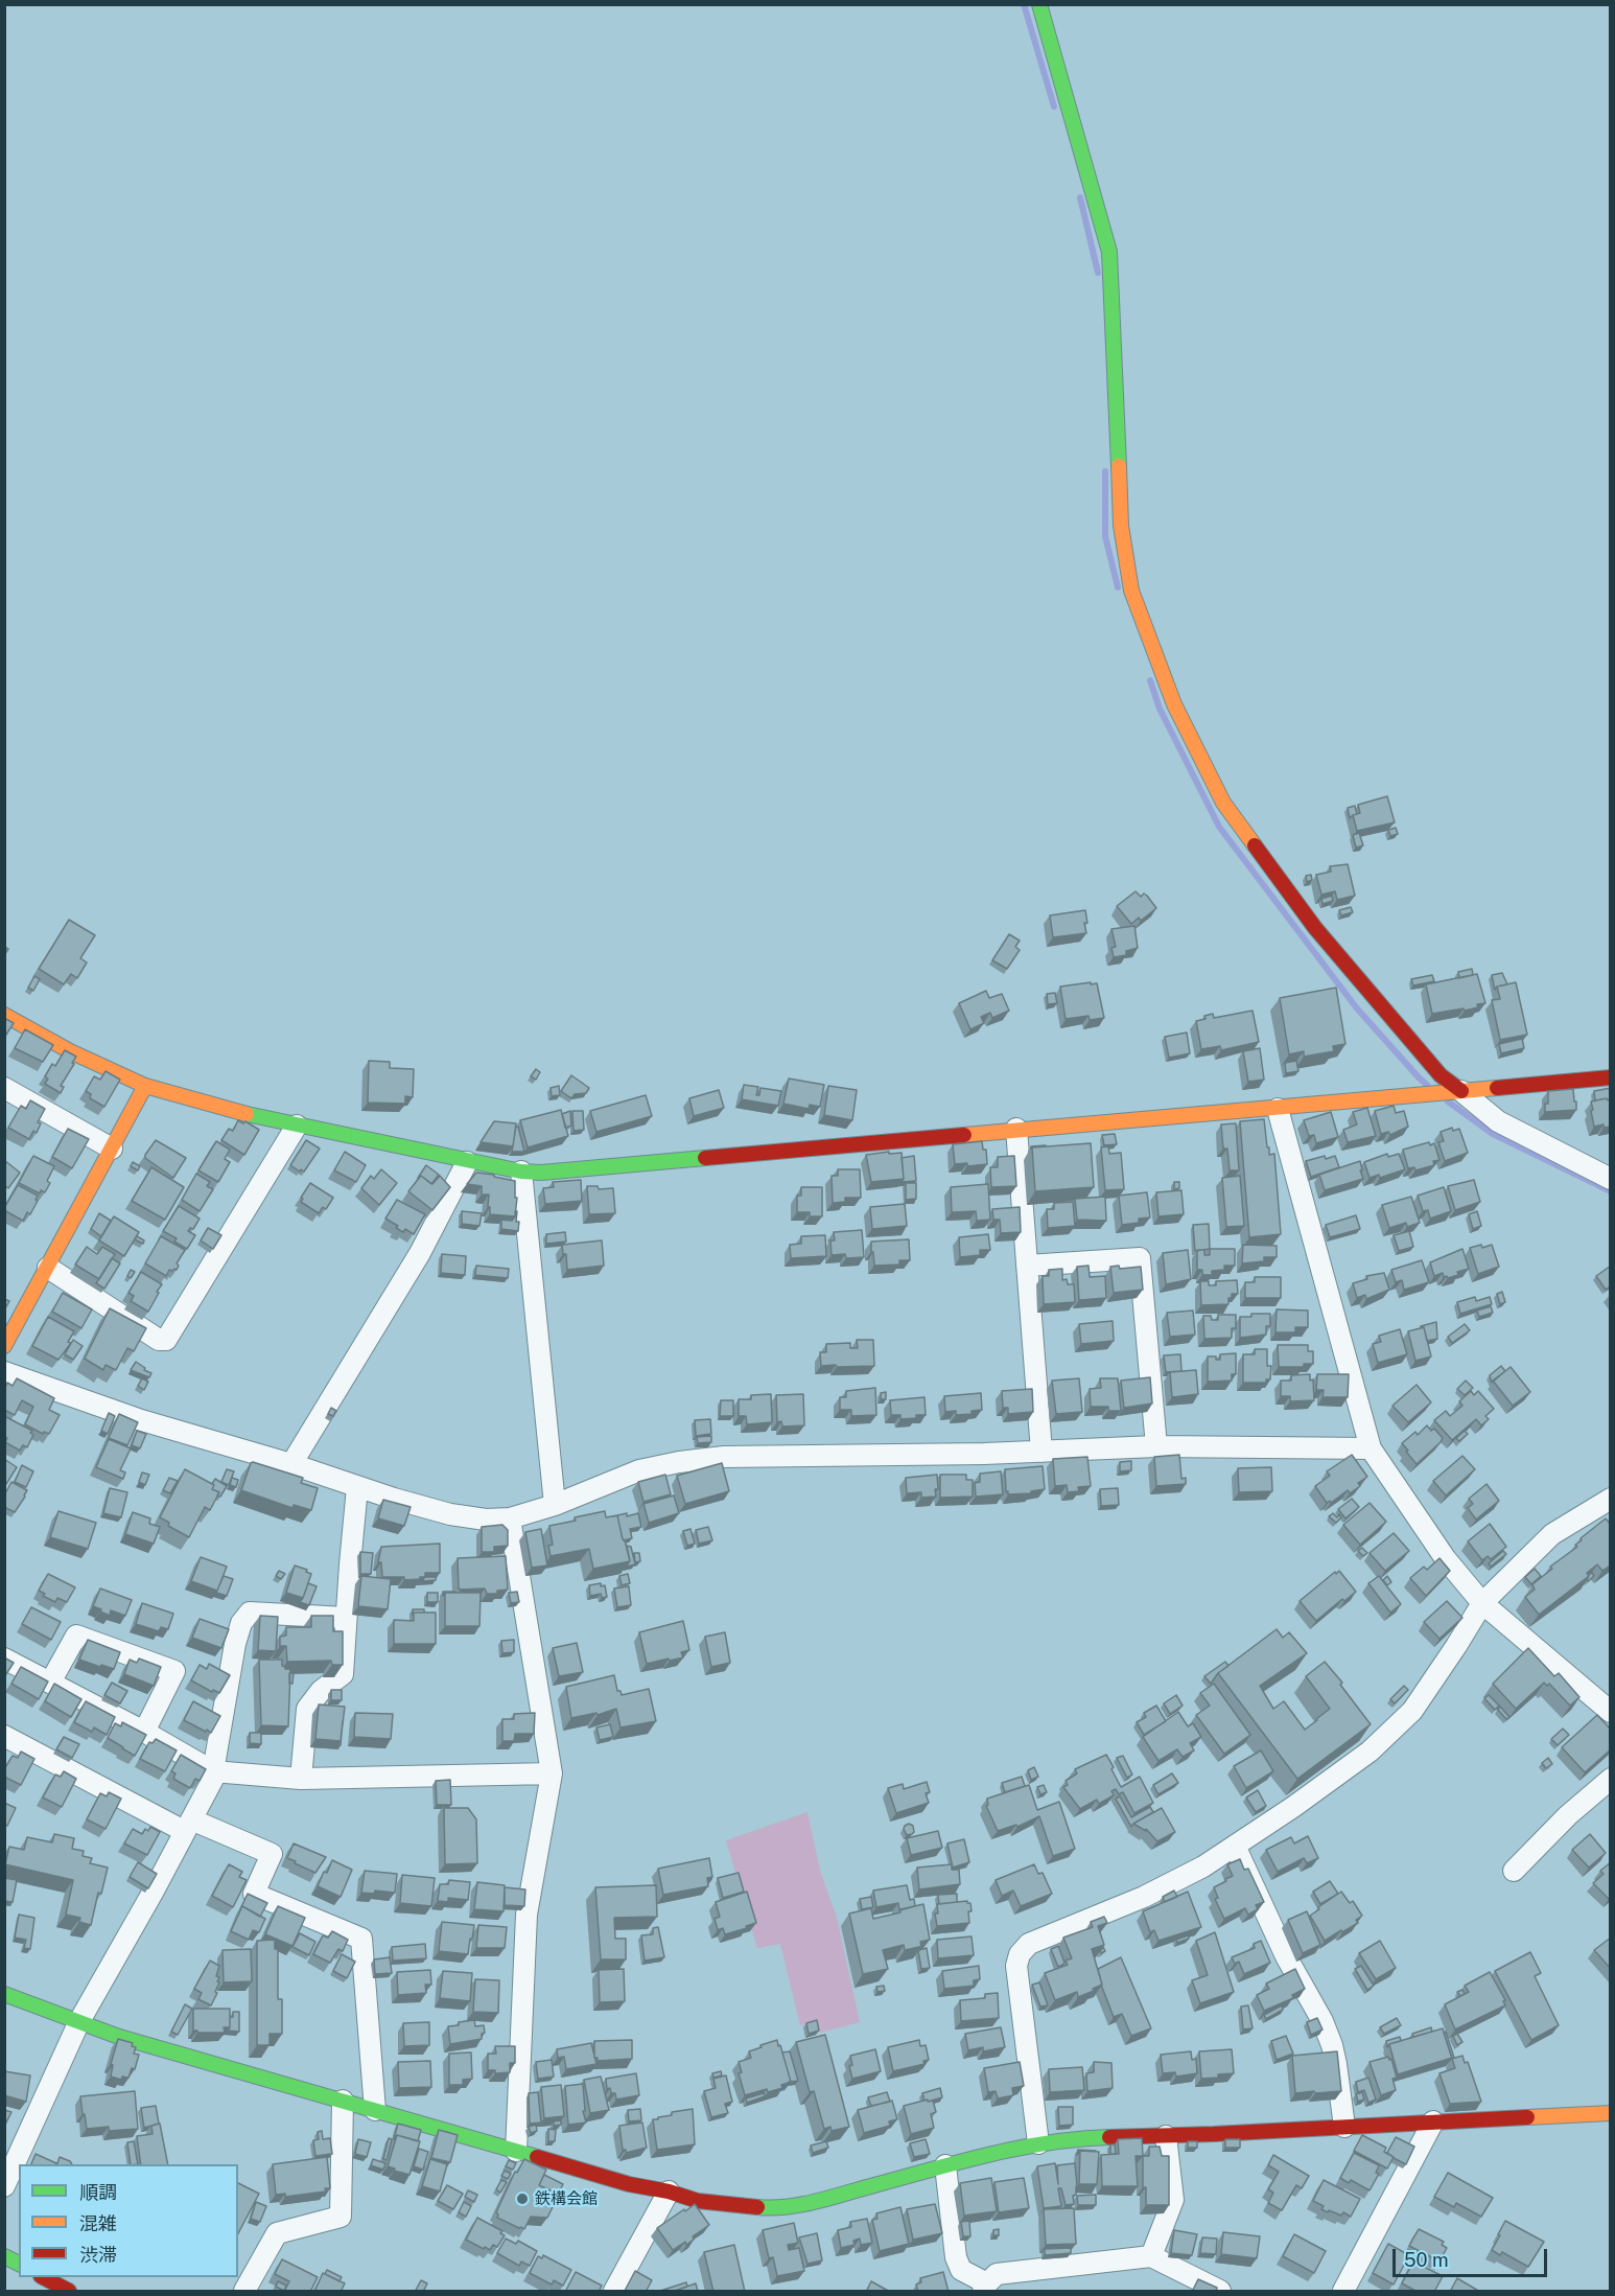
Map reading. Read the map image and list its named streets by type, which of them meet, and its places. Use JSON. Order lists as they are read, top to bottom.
{
  "places": ["鉄構会館"],
  "legend": ["順調", "混雑", "渋滞"],
  "scale_bar": "50 m"
}
